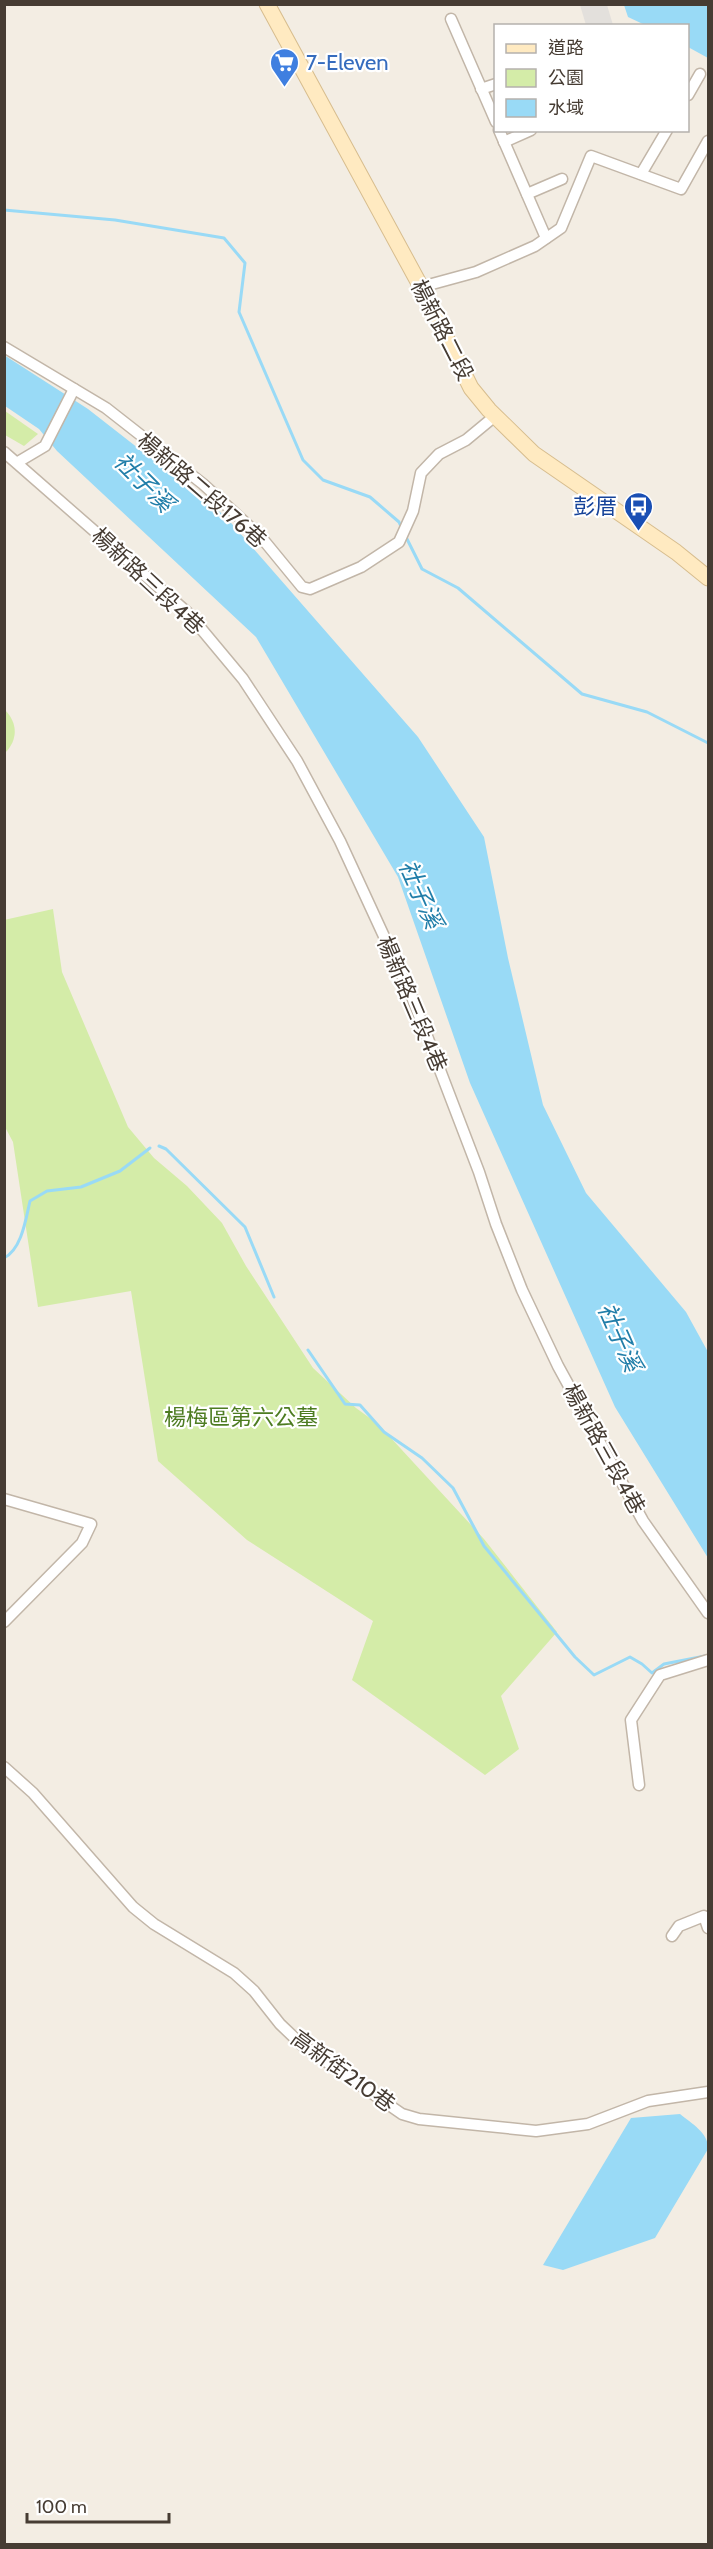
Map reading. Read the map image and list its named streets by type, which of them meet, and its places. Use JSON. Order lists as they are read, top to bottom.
{
  "streets": {
    "main road": ["楊新路二段"],
    "street": ["楊新路二段176巷", "楊新路三段4巷", "高新街210巷"]
  },
  "crossings": [
    ["楊新路二段", "楊新路二段176巷"]
  ],
  "water": ["社子溪"],
  "parks": ["楊梅區第六公墓"],
  "places": {
    "supermarket": ["7-Eleven"],
    "bus stop": ["彭厝"]
  },
  "legend": ["道路", "公園", "水域"],
  "scale_bar": "100 m"
}
